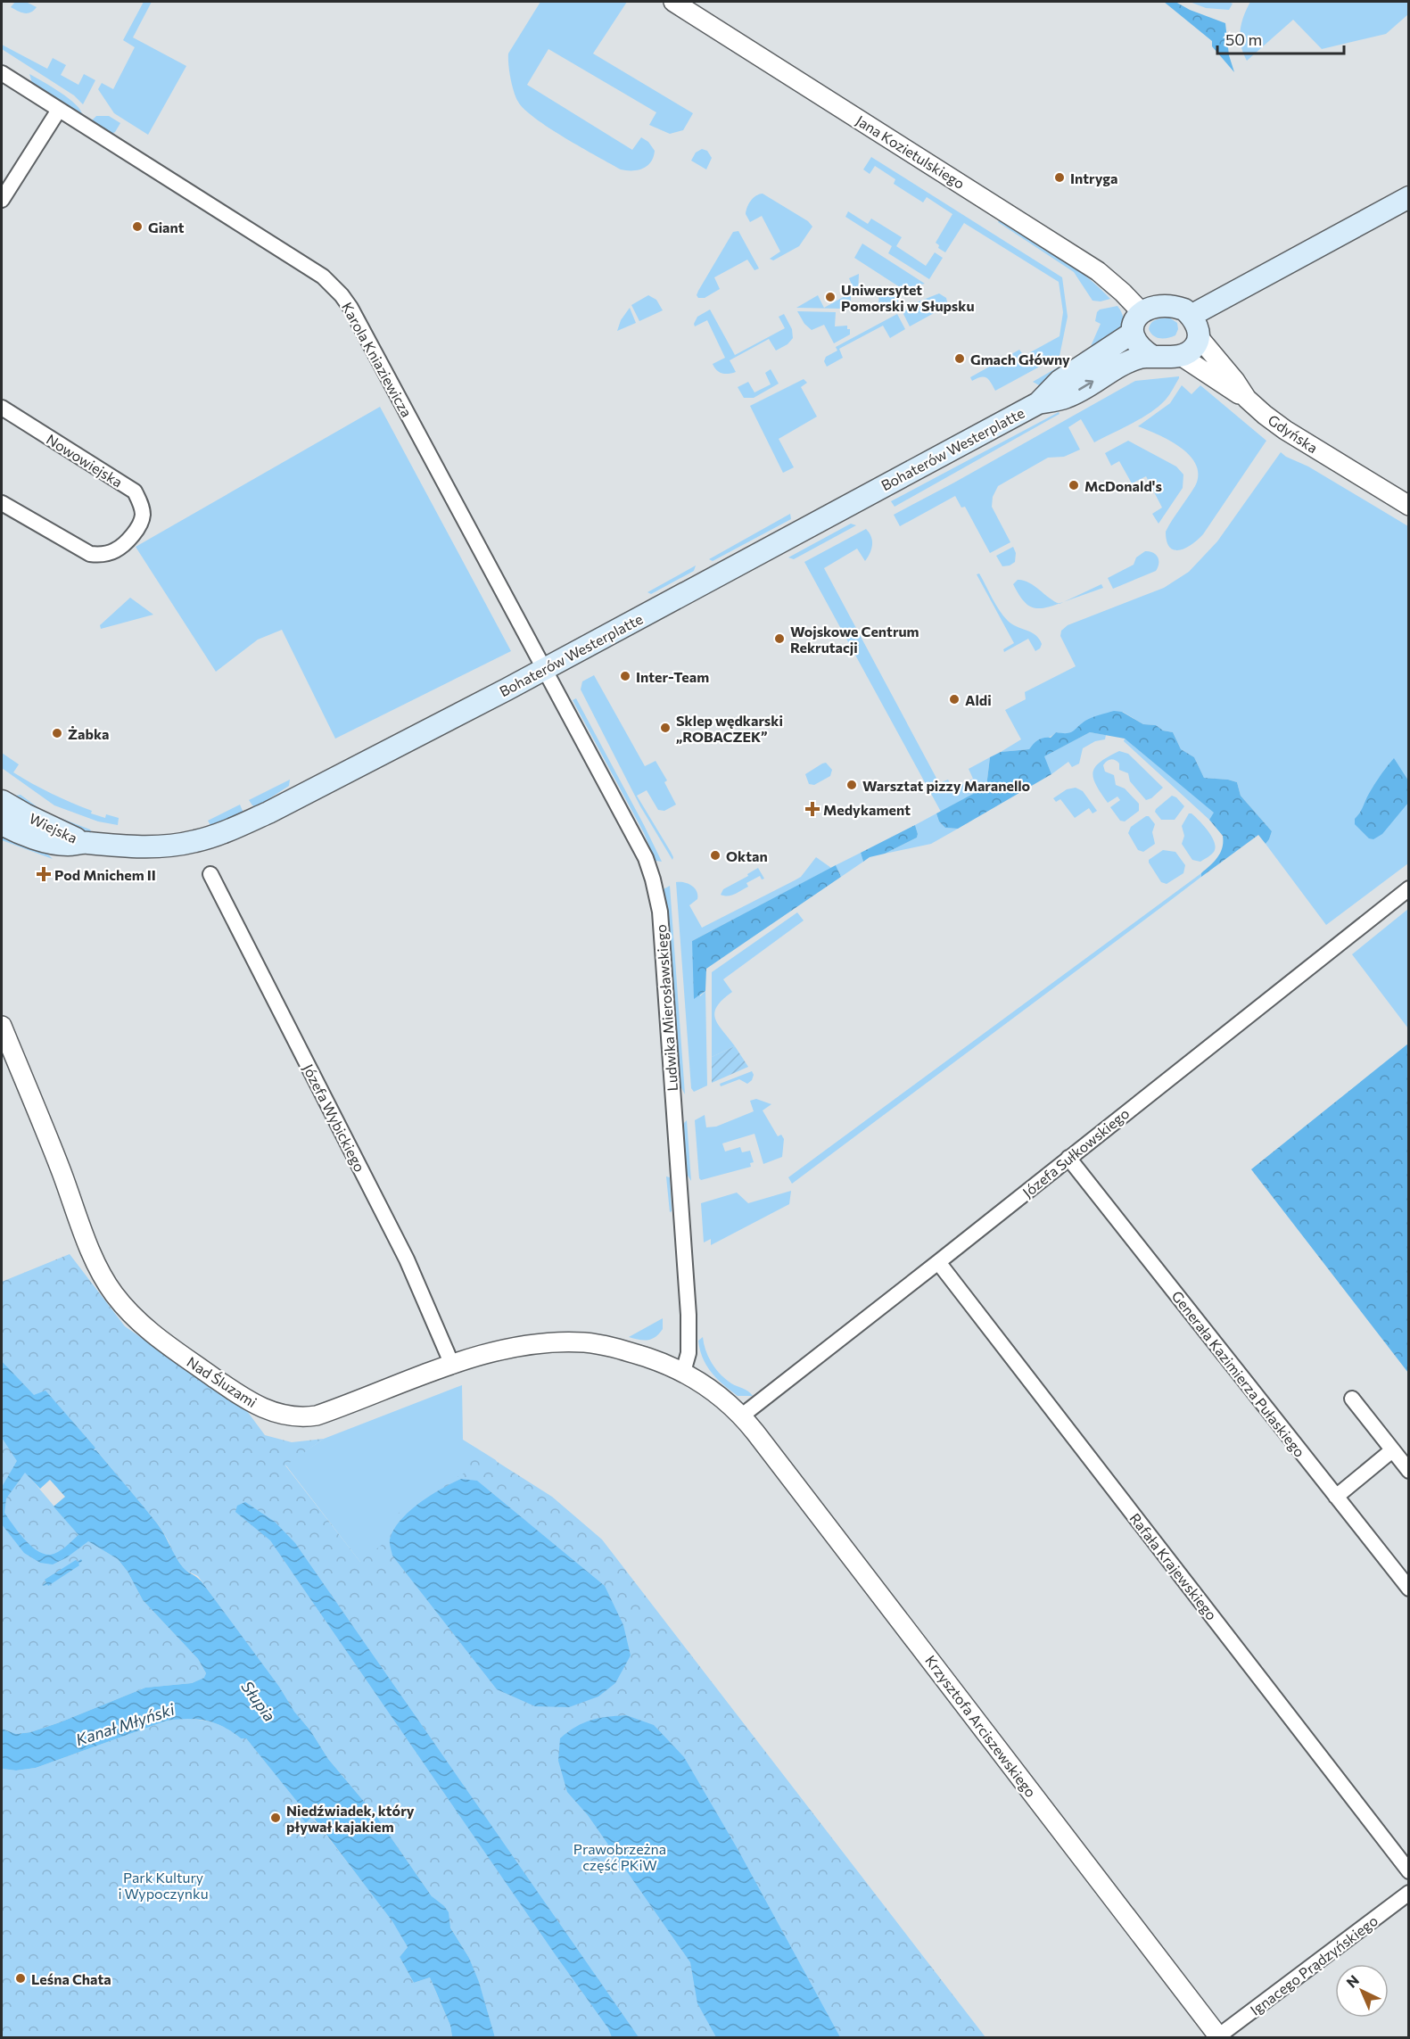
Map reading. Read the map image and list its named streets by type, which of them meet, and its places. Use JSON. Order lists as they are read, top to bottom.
{
  "streets": {
    "main road": ["Bohaterów Westerplatte", "Wiejska"],
    "street": [
      "Jana Kozietulskiego",
      "Karola Kniaziewicza",
      "Gdyńska",
      "Nowowiejska",
      "Ludwika Mierosławskiego",
      "Józefa Wybickiego",
      "Józefa Sułkowskiego",
      "Generała Kazimierza Pułaskiego",
      "Nad Śluzami",
      "Rafała Krajewskiego",
      "Krzysztofa Arciszewskiego",
      "Ignacego Prądzyńskiego"
    ]
  },
  "crossings": [
    ["Jana Kozietulskiego", "Gdyńska"],
    ["Jana Kozietulskiego", "Bohaterów Westerplatte"],
    ["Karola Kniaziewicza", "Bohaterów Westerplatte"],
    ["Karola Kniaziewicza", "Ludwika Mierosławskiego"],
    ["Gdyńska", "Bohaterów Westerplatte"],
    ["Bohaterów Westerplatte", "Wiejska"],
    ["Bohaterów Westerplatte", "Ludwika Mierosławskiego"],
    ["Ludwika Mierosławskiego", "Nad Śluzami"],
    ["Józefa Wybickiego", "Nad Śluzami"],
    ["Józefa Sułkowskiego", "Generała Kazimierza Pułaskiego"],
    ["Józefa Sułkowskiego", "Nad Śluzami"],
    ["Józefa Sułkowskiego", "Rafała Krajewskiego"],
    ["Józefa Sułkowskiego", "Krzysztofa Arciszewskiego"],
    ["Nad Śluzami", "Krzysztofa Arciszewskiego"],
    ["Krzysztofa Arciszewskiego", "Ignacego Prądzyńskiego"]
  ],
  "water": ["Słupia", "Kanał Młyński"],
  "parks": ["Prawobrzeżna część PKiW", "Park Kultury i Wypoczynku"],
  "places": {
    "other": [
      "Intryga",
      "Giant",
      "Uniwersytet Pomorski w Słupsku",
      "Gmach Główny",
      "McDonald's",
      "Wojskowe Centrum Rekrutacji",
      "Inter-Team",
      "Aldi",
      "Sklep wędkarski „ROBACZEK”",
      "Żabka",
      "Warsztat pizzy Maranello",
      "Oktan",
      "Niedźwiadek, który pływał kajakiem",
      "Leśna Chata"
    ],
    "health": ["Medykament", "Pod Mnichem II"]
  },
  "scale_bar": "50 m",
  "north": "top left"
}
